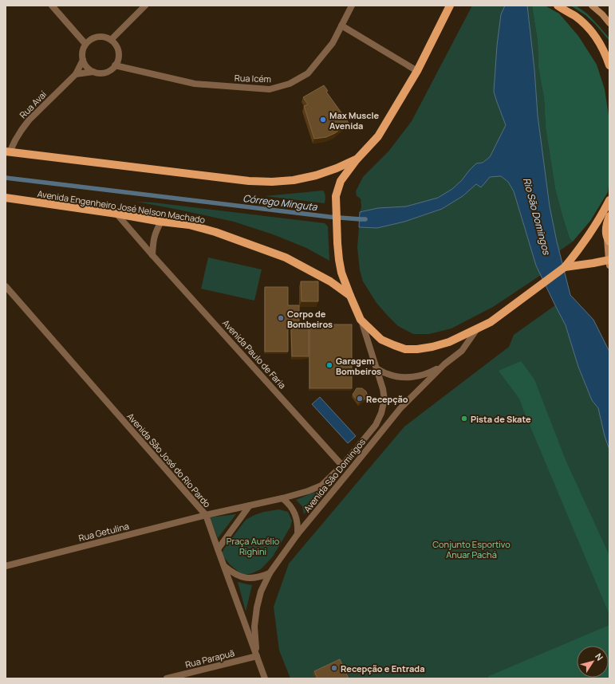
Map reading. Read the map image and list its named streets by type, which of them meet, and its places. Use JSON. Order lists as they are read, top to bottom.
{
  "streets": {
    "main road": ["Avenida Engenheiro José Nelson Machado"],
    "street": [
      "Rua Icém",
      "Rua Avaí",
      "Avenida Paulo de Faria",
      "Avenida São José do Rio Pardo",
      "Avenida São Domingos",
      "Rua Getulina",
      "Rua Parapuã"
    ]
  },
  "crossings": [
    ["Rua Icém", "Rua Avaí"],
    ["Avenida Engenheiro José Nelson Machado", "Avenida Paulo de Faria"],
    ["Avenida Paulo de Faria", "Avenida São Domingos"],
    ["Avenida São José do Rio Pardo", "Avenida São Domingos"],
    ["Avenida São José do Rio Pardo", "Rua Getulina"],
    ["Avenida São José do Rio Pardo", "Rua Parapuã"],
    ["Avenida São Domingos", "Rua Getulina"],
    ["Avenida São Domingos", "Rua Parapuã"]
  ],
  "water": ["Córrego Minguta", "Rio São Domingos"],
  "parks": ["Praça Aurélio Righini", "Conjunto Esportivo Anuar Pachá"],
  "places": [
    "Max Muscle Avenida",
    "Corpo de Bombeiros",
    "Garagem Bombeiros",
    "Recepção",
    "Pista de Skate",
    "Recepção e Entrada"
  ],
  "north": "top right"
}
